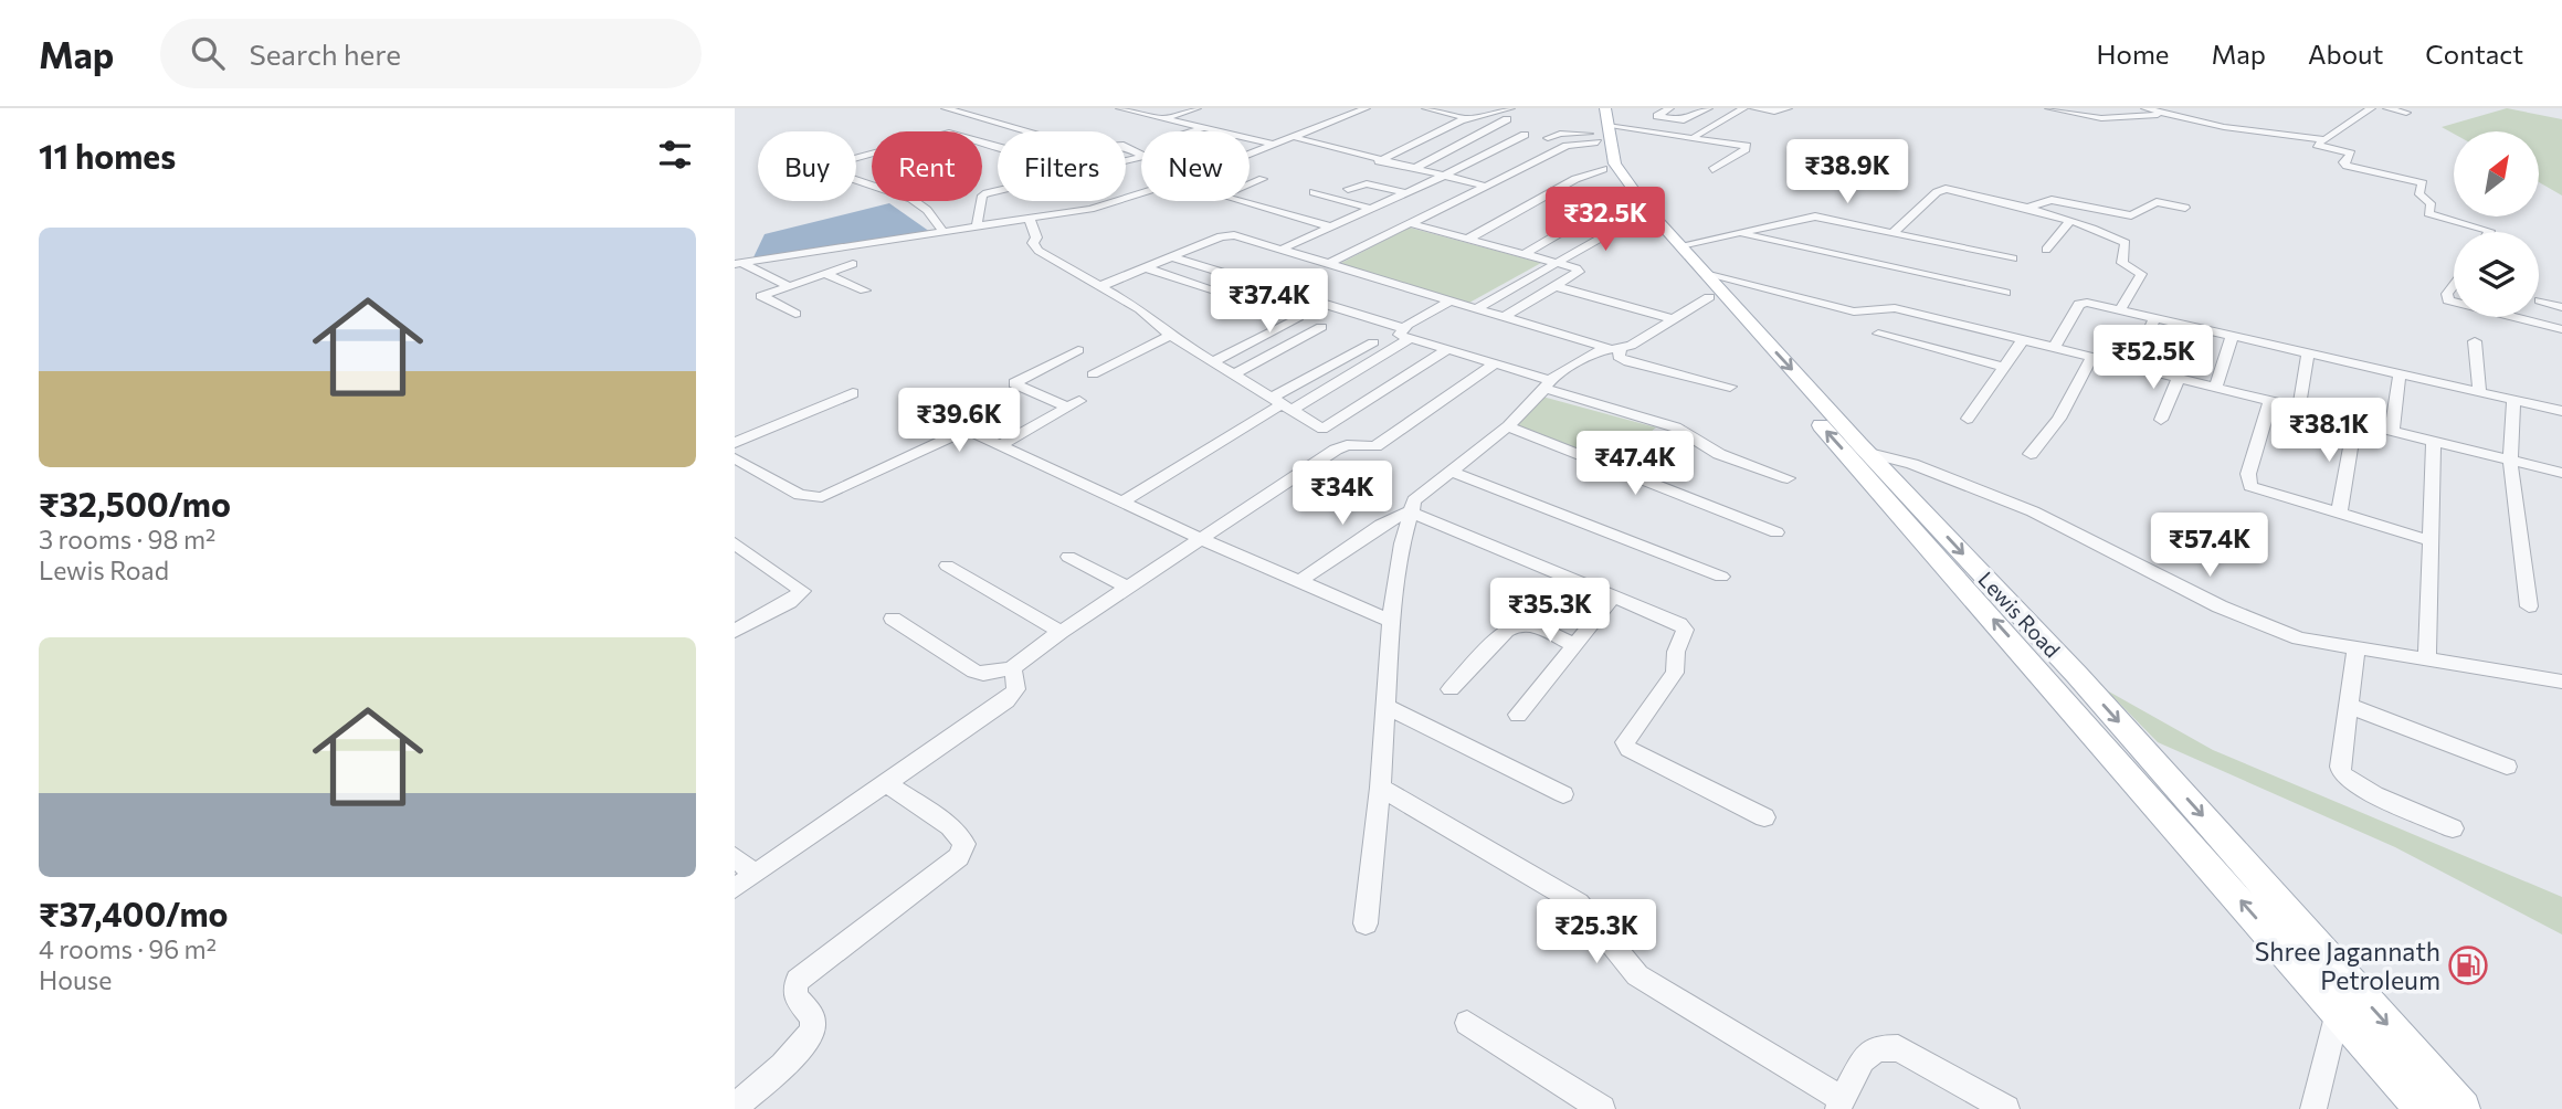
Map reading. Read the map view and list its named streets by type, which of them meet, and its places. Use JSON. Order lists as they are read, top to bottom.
{
  "streets": {
    "main road": ["Lewis Road"]
  },
  "places": {
    "fuel station": ["Shree Jagannath Petroleum"]
  },
  "north": "top right",
  "page": {
    "header": "Map",
    "search": "Search here",
    "nav": [
      "Home",
      "Map",
      "About",
      "Contact"
    ],
    "heading": "11 homes",
    "chip": [
      "Buy",
      "Rent",
      "Filters",
      "New"
    ],
    "price": [
      "₹38.9K",
      "₹32.5K",
      "₹37.4K",
      "₹52.5K",
      "₹39.6K",
      "₹38.1K",
      "₹47.4K",
      "₹34K",
      "₹57.4K",
      "₹35.3K",
      "₹25.3K"
    ],
    "list": [
      {
        "name": "₹32,500/mo",
        "note": "3 rooms · 98 m² · Lewis Road"
      },
      {
        "name": "₹37,400/mo",
        "note": "4 rooms · 96 m² · House"
      }
    ]
  }
}
